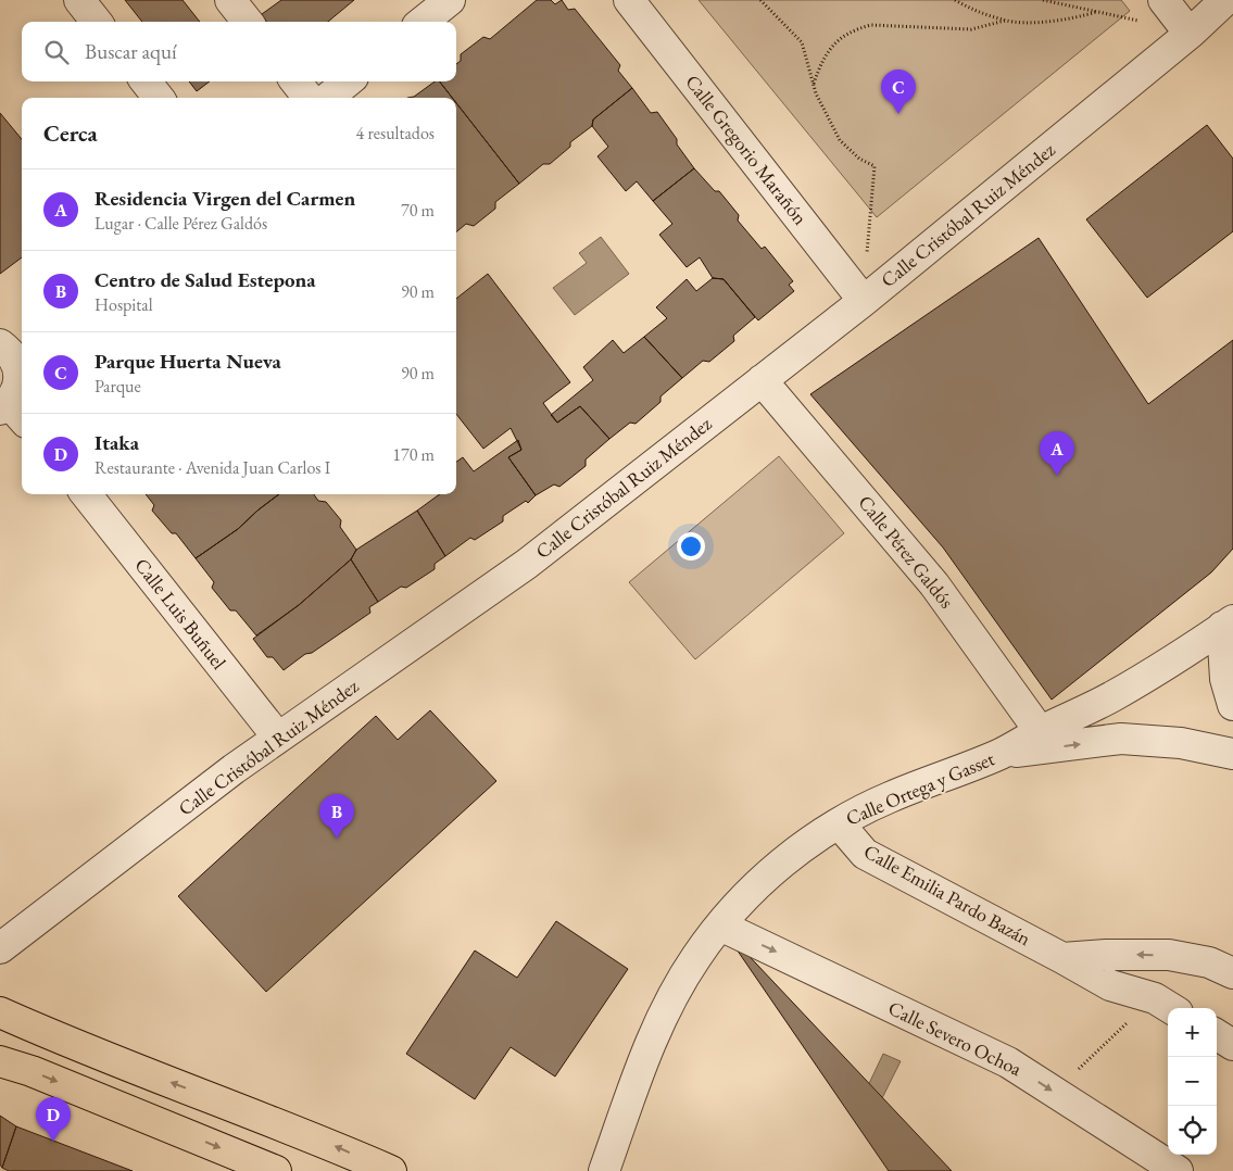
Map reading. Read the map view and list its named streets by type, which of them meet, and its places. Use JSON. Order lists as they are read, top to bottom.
{
  "streets": {
    "street": [
      "Calle Gregorio Marañón",
      "Calle Cristóbal Ruiz Méndez",
      "Calle Pérez Galdós",
      "Calle Luis Buñuel",
      "Calle Ortega y Gasset",
      "Calle Emilia Pardo Bazán",
      "Calle Severo Ochoa"
    ]
  },
  "crossings": [
    ["Calle Gregorio Marañón", "Calle Cristóbal Ruiz Méndez"],
    ["Calle Cristóbal Ruiz Méndez", "Calle Pérez Galdós"],
    ["Calle Cristóbal Ruiz Méndez", "Calle Luis Buñuel"],
    ["Calle Pérez Galdós", "Calle Ortega y Gasset"],
    ["Calle Ortega y Gasset", "Calle Emilia Pardo Bazán"],
    ["Calle Ortega y Gasset", "Calle Severo Ochoa"]
  ],
  "one_way": ["Calle Severo Ochoa"],
  "page": {
    "search": "Buscar aquí",
    "pins": [
      "C",
      "A",
      "B",
      "D"
    ],
    "heading": ["Cerca", "4 resultados"],
    "list": [
      {
        "mark": "A",
        "name": "Residencia Virgen del Carmen",
        "note": "Lugar · Calle Pérez Galdós",
        "value": "70 m"
      },
      {
        "mark": "B",
        "name": "Centro de Salud Estepona",
        "note": "Hospital",
        "value": "90 m"
      },
      {
        "mark": "C",
        "name": "Parque Huerta Nueva",
        "note": "Parque",
        "value": "90 m"
      },
      {
        "mark": "D",
        "name": "Itaka",
        "note": "Restaurante · Avenida Juan Carlos I",
        "value": "170 m"
      }
    ],
    "map_buttons": ["+", "−"]
  }
}
